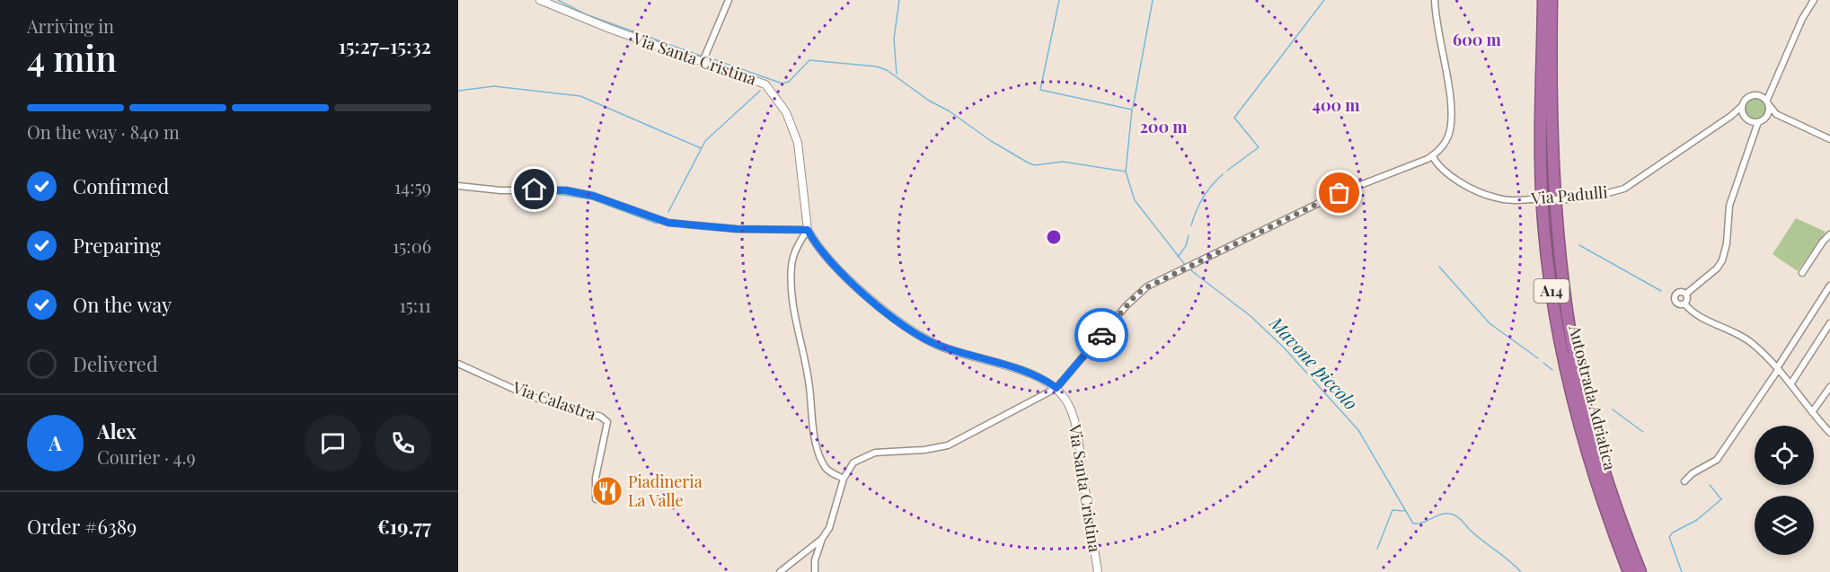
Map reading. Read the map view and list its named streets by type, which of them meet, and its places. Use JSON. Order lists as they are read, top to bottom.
{
  "streets": {
    "highway": ["A14", "Autostrada Adriatica"],
    "street": ["Via Santa Cristina", "Via Padulli", "Via Calastra"]
  },
  "water": ["Mavone piccolo"],
  "places": {
    "restaurant": ["Piadineria La Valle"]
  },
  "page": {
    "heading": ["4 min", "Arriving in", "15:27–15:32"],
    "panel": [
      "Alex",
      "Courier · 4.9",
      "Order #6389",
      "€19.77"
    ],
    "bar": "On the way · 840 m",
    "list": [
      ["Confirmed", "14:59"],
      ["Preparing", "15:06"],
      ["On the way", "15:11"],
      "Delivered"
    ],
    "round": "A"
  },
  "rings": ["600 m", "400 m", "200 m"]
}
